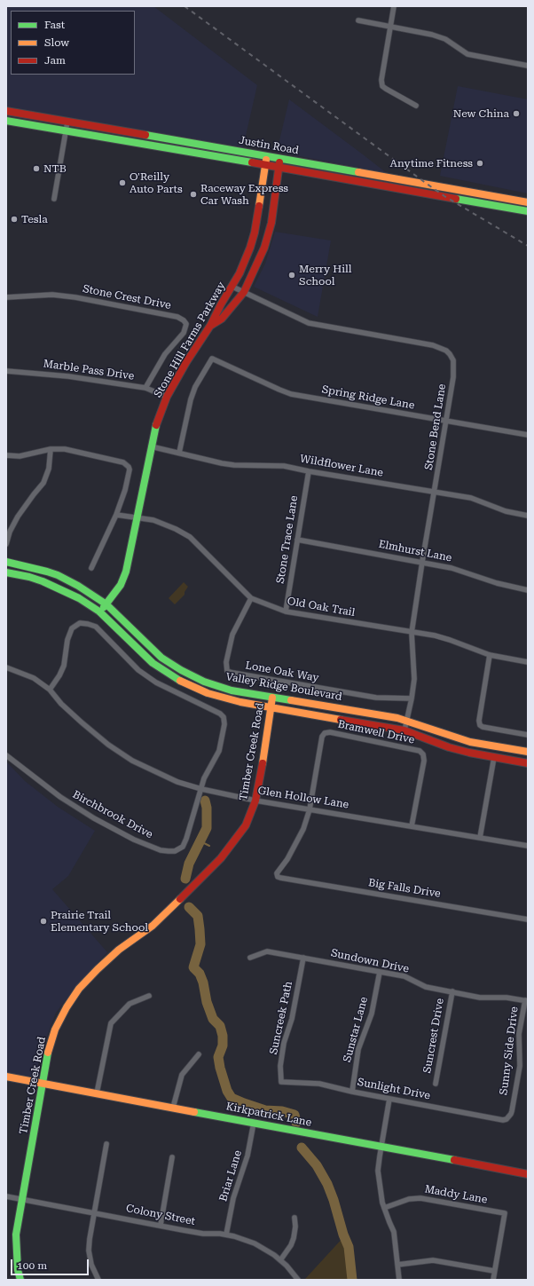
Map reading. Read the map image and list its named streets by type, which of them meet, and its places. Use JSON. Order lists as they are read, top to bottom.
{
  "streets": {
    "main road": [
      "Justin Road",
      "Stone Hill Farms Parkway",
      "Valley Ridge Boulevard",
      "Timber Creek Road",
      "Kirkpatrick Lane"
    ],
    "street": [
      "Stone Crest Drive",
      "Marble Pass Drive",
      "Spring Ridge Lane",
      "Stone Bend Lane",
      "Wildflower Lane",
      "Stone Trace Lane",
      "Elmhurst Lane",
      "Old Oak Trail",
      "Lone Oak Way",
      "Bramwell Drive",
      "Glen Hollow Lane",
      "Birchbrook Drive",
      "Big Falls Drive",
      "Sundown Drive",
      "Suncreek Path",
      "Sunstar Lane",
      "Suncrest Drive",
      "Sunny Side Drive",
      "Sunlight Drive",
      "Briar Lane",
      "Maddy Lane",
      "Colony Street"
    ]
  },
  "crossings": [
    ["Justin Road", "Stone Hill Farms Parkway"],
    ["Stone Crest Drive", "Marble Pass Drive"],
    ["Stone Hill Farms Parkway", "Marble Pass Drive"],
    ["Stone Hill Farms Parkway", "Stone Bend Lane"],
    ["Stone Hill Farms Parkway", "Wildflower Lane"],
    ["Stone Hill Farms Parkway", "Old Oak Trail"],
    ["Stone Hill Farms Parkway", "Valley Ridge Boulevard"],
    ["Spring Ridge Lane", "Stone Bend Lane"],
    ["Spring Ridge Lane", "Wildflower Lane"],
    ["Stone Bend Lane", "Wildflower Lane"],
    ["Stone Bend Lane", "Elmhurst Lane"],
    ["Stone Bend Lane", "Old Oak Trail"],
    ["Stone Bend Lane", "Lone Oak Way"],
    ["Stone Bend Lane", "Valley Ridge Boulevard"],
    ["Wildflower Lane", "Stone Trace Lane"],
    ["Stone Trace Lane", "Elmhurst Lane"],
    ["Stone Trace Lane", "Old Oak Trail"],
    ["Old Oak Trail", "Lone Oak Way"],
    ["Valley Ridge Boulevard", "Timber Creek Road"],
    ["Bramwell Drive", "Glen Hollow Lane"],
    ["Bramwell Drive", "Big Falls Drive"],
    ["Timber Creek Road", "Glen Hollow Lane"],
    ["Timber Creek Road", "Kirkpatrick Lane"],
    ["Timber Creek Road", "Colony Street"],
    ["Glen Hollow Lane", "Birchbrook Drive"],
    ["Glen Hollow Lane", "Big Falls Drive"],
    ["Sundown Drive", "Suncreek Path"],
    ["Sundown Drive", "Sunstar Lane"],
    ["Sundown Drive", "Suncrest Drive"],
    ["Sundown Drive", "Sunny Side Drive"],
    ["Suncreek Path", "Sunlight Drive"],
    ["Sunstar Lane", "Sunlight Drive"],
    ["Sunny Side Drive", "Sunlight Drive"],
    ["Kirkpatrick Lane", "Briar Lane"],
    ["Briar Lane", "Colony Street"]
  ],
  "places": [
    "New China",
    "Anytime Fitness",
    "NTB",
    "O'Reilly Auto Parts",
    "Raceway Express Car Wash",
    "Tesla",
    "Merry Hill School",
    "Prairie Trail Elementary School"
  ],
  "legend": ["Fast", "Slow", "Jam"],
  "scale_bar": "100 m"
}
